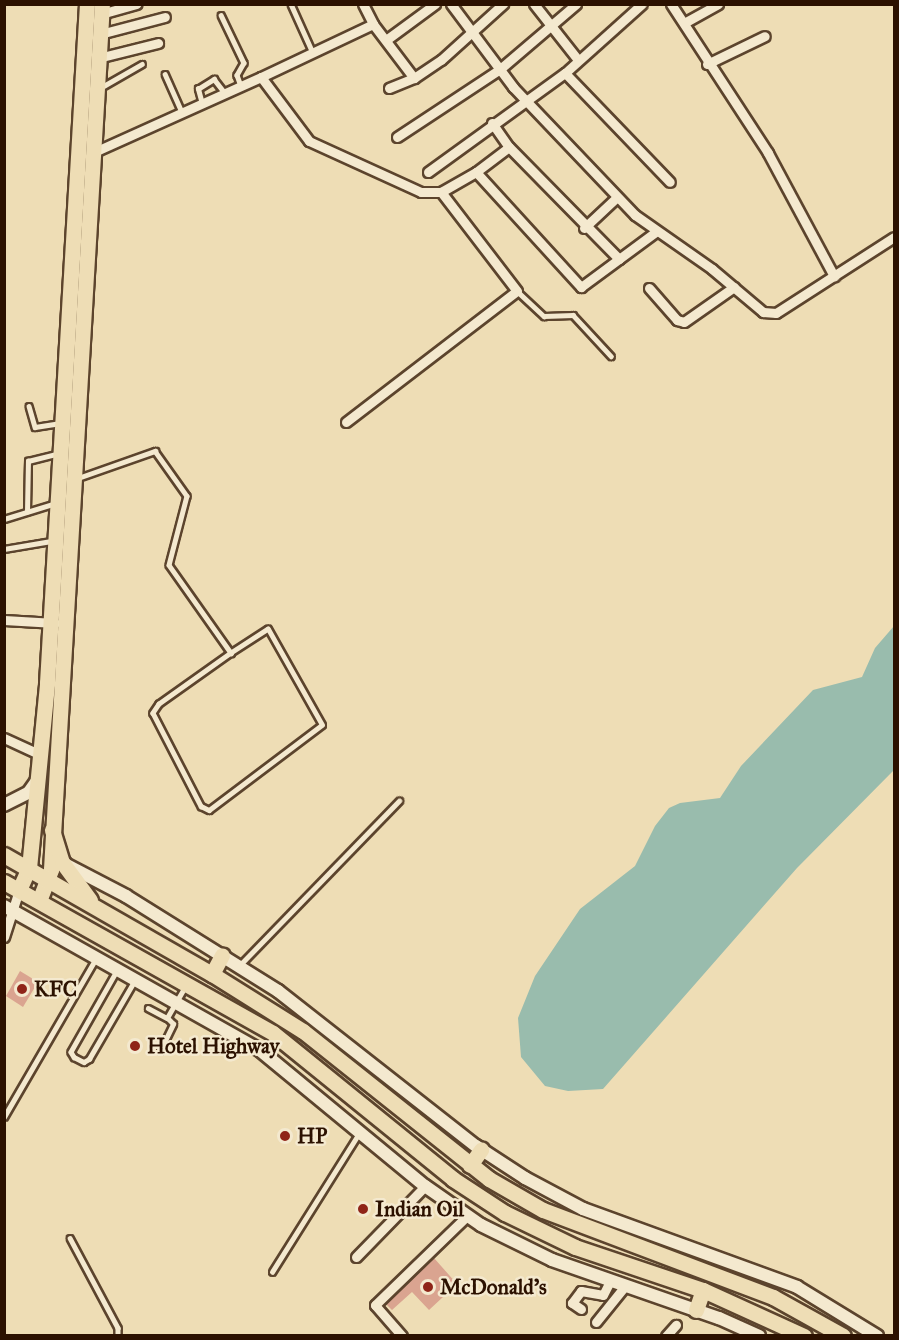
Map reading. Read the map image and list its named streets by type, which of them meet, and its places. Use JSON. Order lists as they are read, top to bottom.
{
  "places": [
    "KFC",
    "Hotel Highway",
    "HP",
    "Indian Oil",
    "McDonald's"
  ]
}
